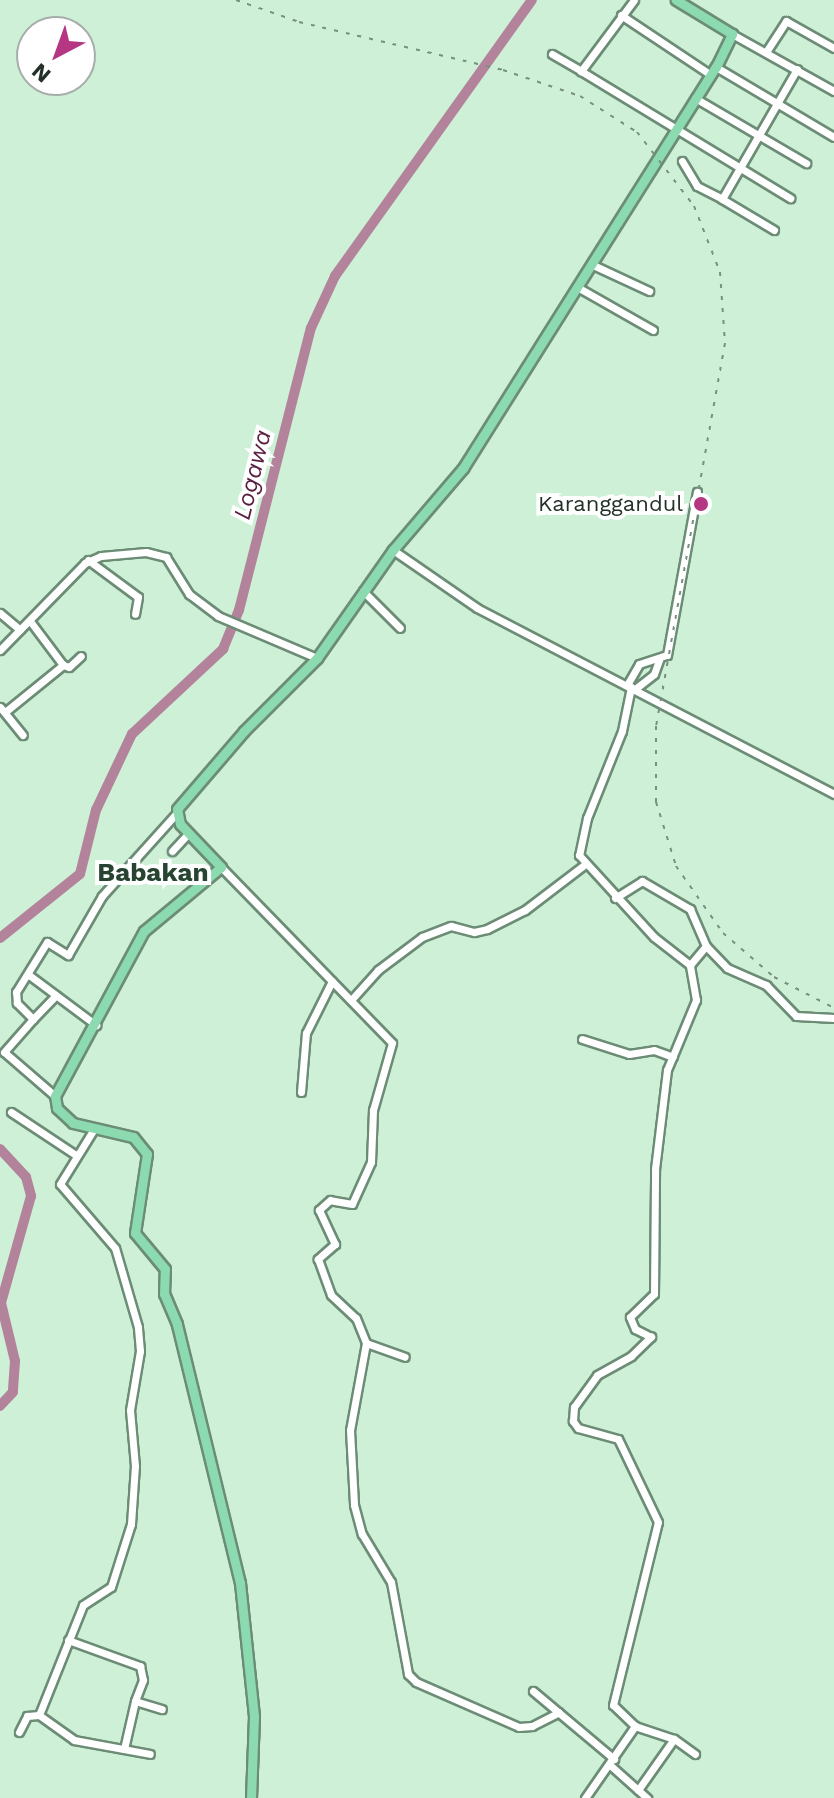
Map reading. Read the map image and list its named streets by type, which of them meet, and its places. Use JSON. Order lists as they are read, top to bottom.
{
  "districts": ["Babakan"],
  "water": ["Logawa"],
  "places": ["Karanggandul"],
  "north": "bottom left"
}
